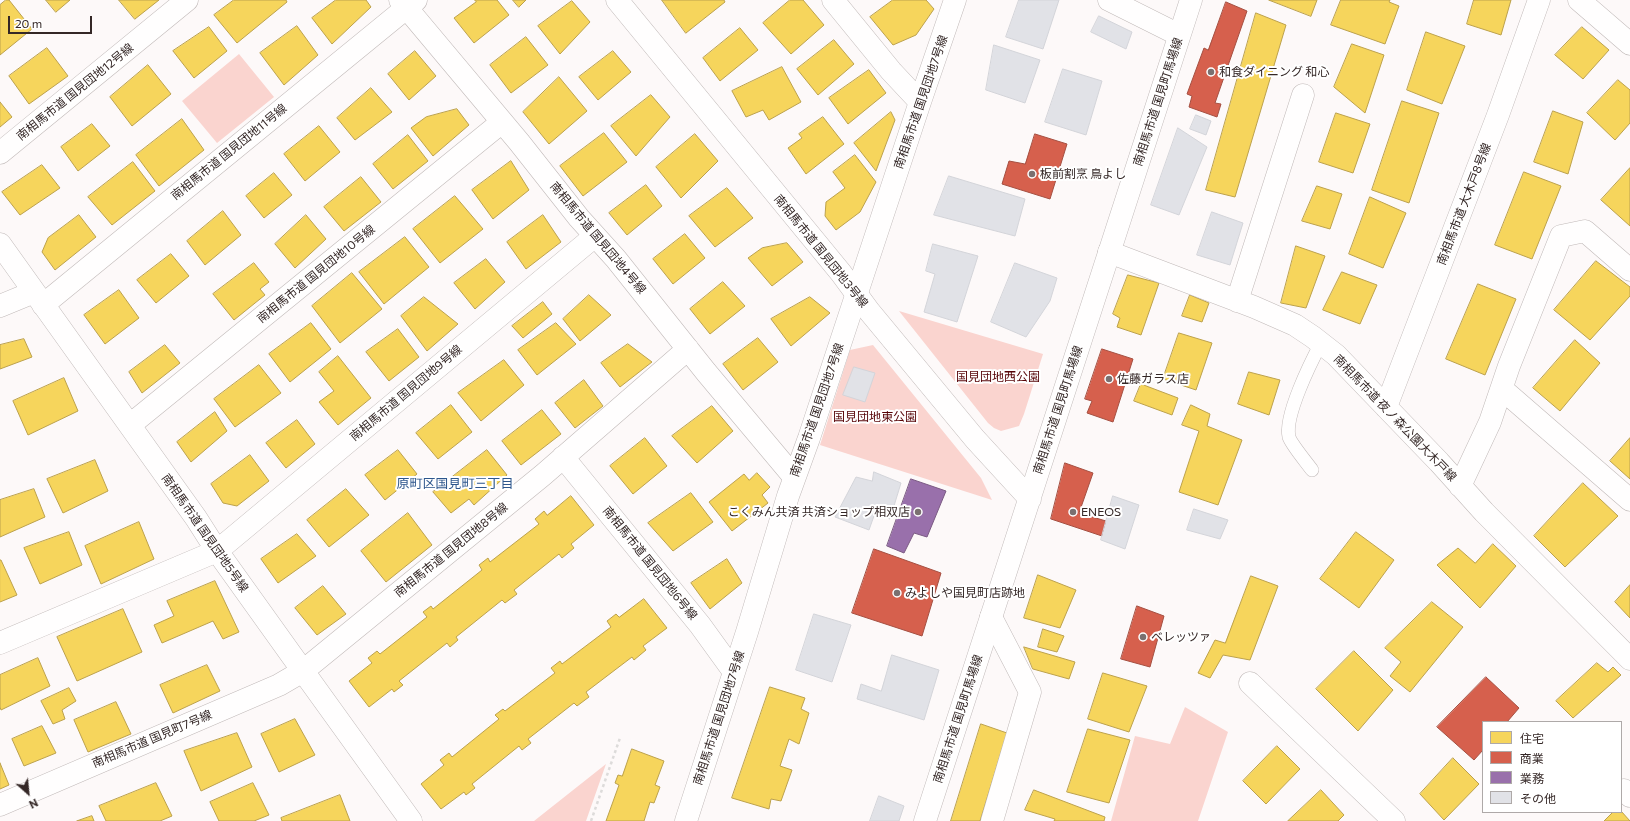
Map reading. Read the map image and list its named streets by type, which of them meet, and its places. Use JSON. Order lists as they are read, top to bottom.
{
  "streets": {
    "street": [
      "南相馬市道 国見団地12号線",
      "南相馬市道 国見団地7号線",
      "南相馬市道 国見町馬場線",
      "南相馬市道 国見団地11号線",
      "南相馬市道 大木戸8号線",
      "南相馬市道 国見団地4号線",
      "南相馬市道 国見団地3号線",
      "南相馬市道 国見団地10号線",
      "南相馬市道 国見団地9号線",
      "南相馬市道 夜ノ森公園大木戸線",
      "南相馬市道 国見団地5号線",
      "南相馬市道 国見団地8号線",
      "南相馬市道 国見団地6号線",
      "南相馬市道 国見町7号線"
    ]
  },
  "crossings": [
    ["南相馬市道 国見団地7号線", "南相馬市道 国見団地4号線"],
    ["南相馬市道 国見団地7号線", "南相馬市道 国見団地3号線"],
    ["南相馬市道 国見団地7号線", "南相馬市道 国見団地6号線"],
    ["南相馬市道 国見町馬場線", "南相馬市道 国見団地3号線"],
    ["南相馬市道 国見町馬場線", "南相馬市道 夜ノ森公園大木戸線"],
    ["南相馬市道 国見団地11号線", "南相馬市道 国見団地4号線"],
    ["南相馬市道 国見団地11号線", "南相馬市道 国見団地5号線"],
    ["南相馬市道 大木戸8号線", "南相馬市道 夜ノ森公園大木戸線"],
    ["南相馬市道 国見団地4号線", "南相馬市道 国見団地10号線"],
    ["南相馬市道 国見団地4号線", "南相馬市道 国見団地9号線"],
    ["南相馬市道 国見団地4号線", "南相馬市道 国見団地8号線"],
    ["南相馬市道 国見団地10号線", "南相馬市道 国見団地5号線"],
    ["南相馬市道 国見団地9号線", "南相馬市道 国見団地5号線"],
    ["南相馬市道 国見団地5号線", "南相馬市道 国見団地8号線"],
    ["南相馬市道 国見団地5号線", "南相馬市道 国見町7号線"],
    ["南相馬市道 国見団地8号線", "南相馬市道 国見団地6号線"],
    ["南相馬市道 国見団地8号線", "南相馬市道 国見町7号線"]
  ],
  "districts": ["原町区国見町三丁目"],
  "parks": ["国見団地西公園", "国見団地東公園"],
  "places": [
    "和食ダイニング 和心",
    "板前割烹 鳥よし",
    "佐藤ガラス店",
    "こくみん共済 共済ショップ相双店",
    "ENEOS",
    "みよしや国見町店跡地",
    "ベレッツァ"
  ],
  "legend": [
    "住宅",
    "商業",
    "業務",
    "その他"
  ],
  "scale_bar": "20 m",
  "north": "bottom right"
}
